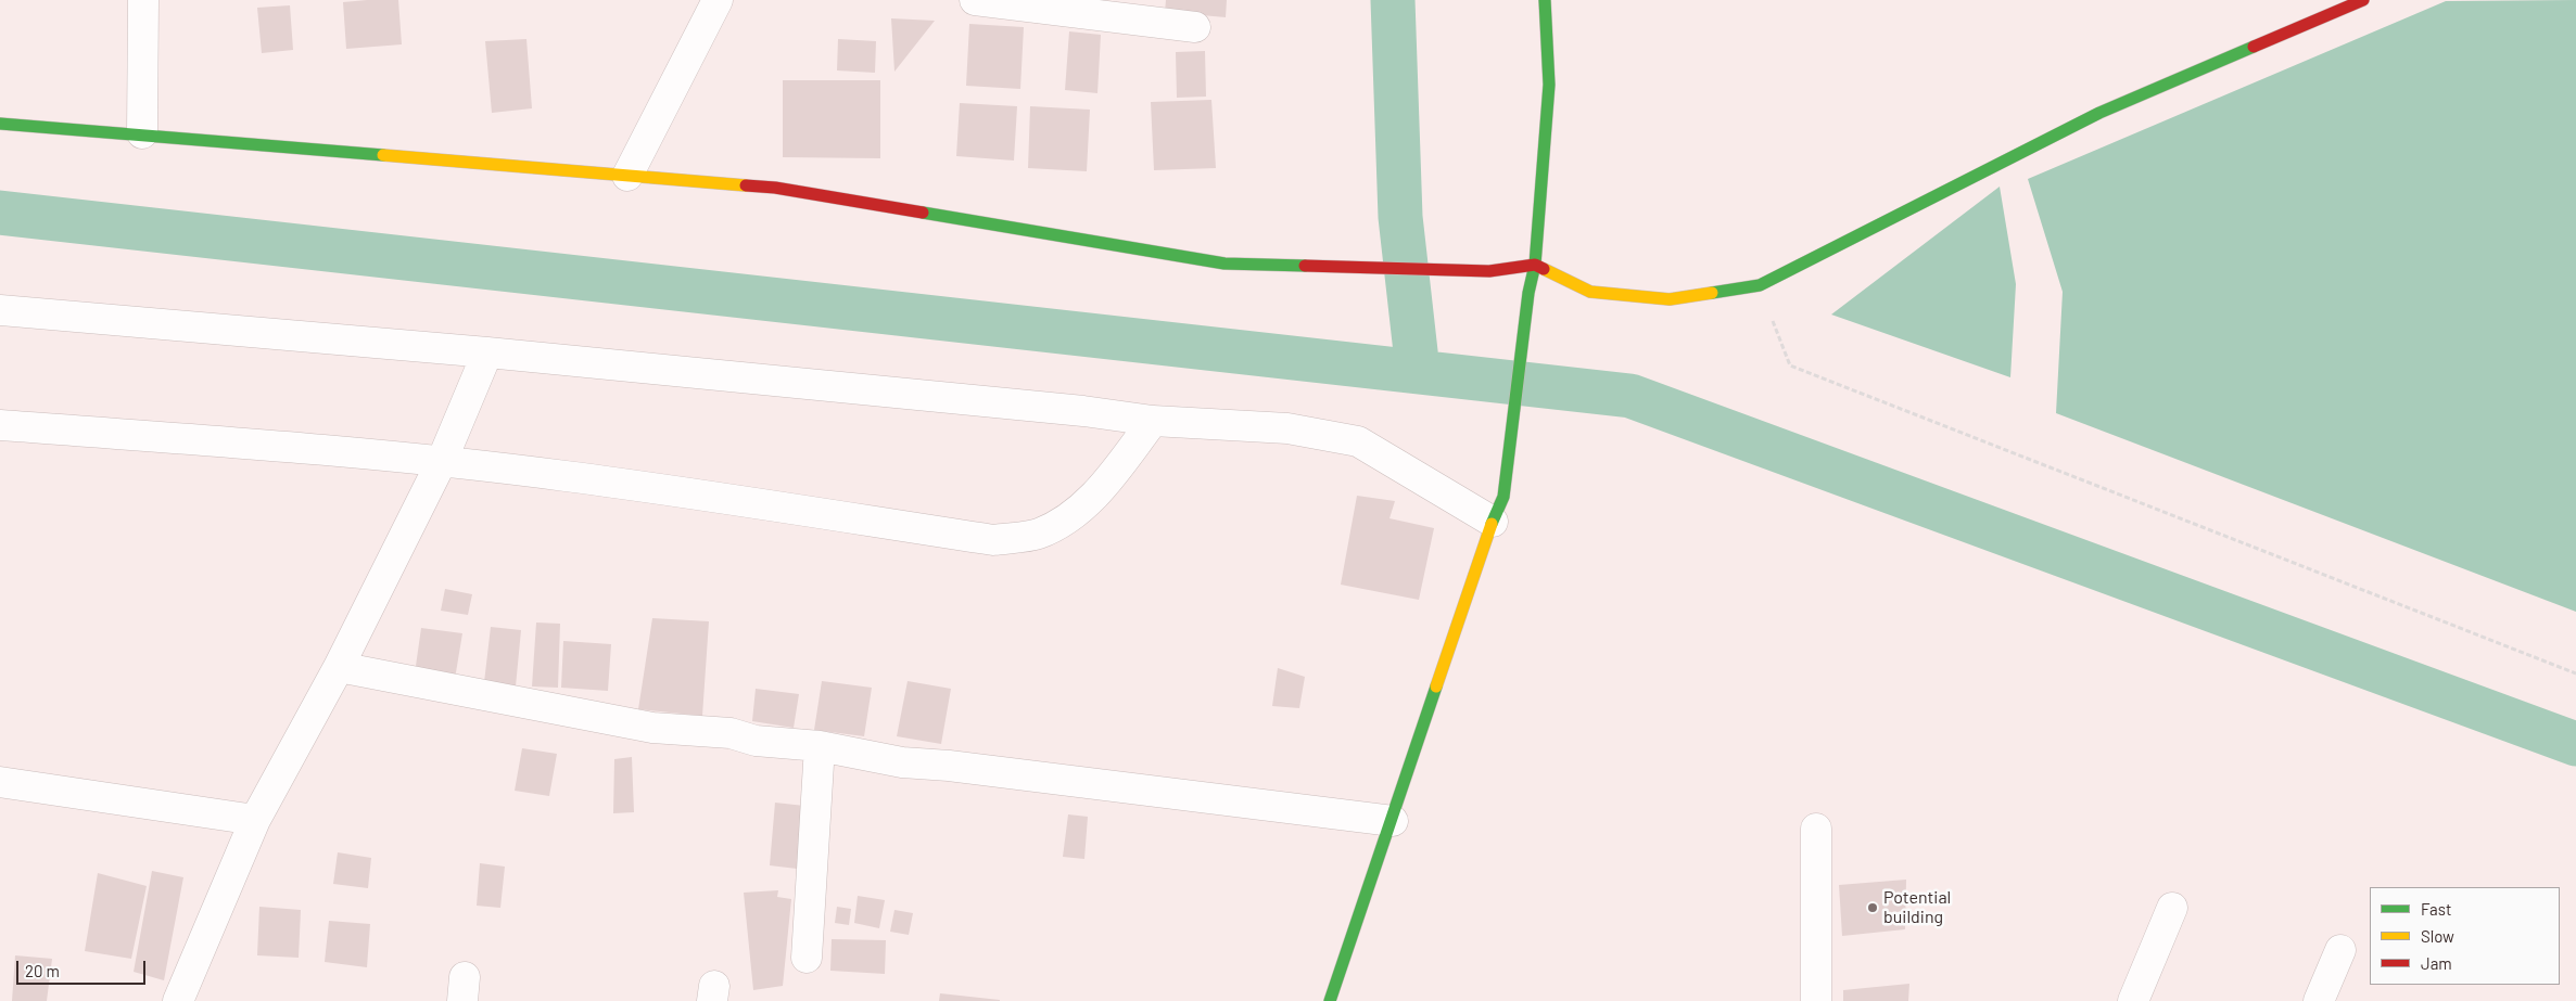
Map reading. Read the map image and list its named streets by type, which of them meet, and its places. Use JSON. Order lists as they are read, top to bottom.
{
  "places": ["Potential building"],
  "legend": ["Fast", "Slow", "Jam"],
  "scale_bar": "20 m"
}
